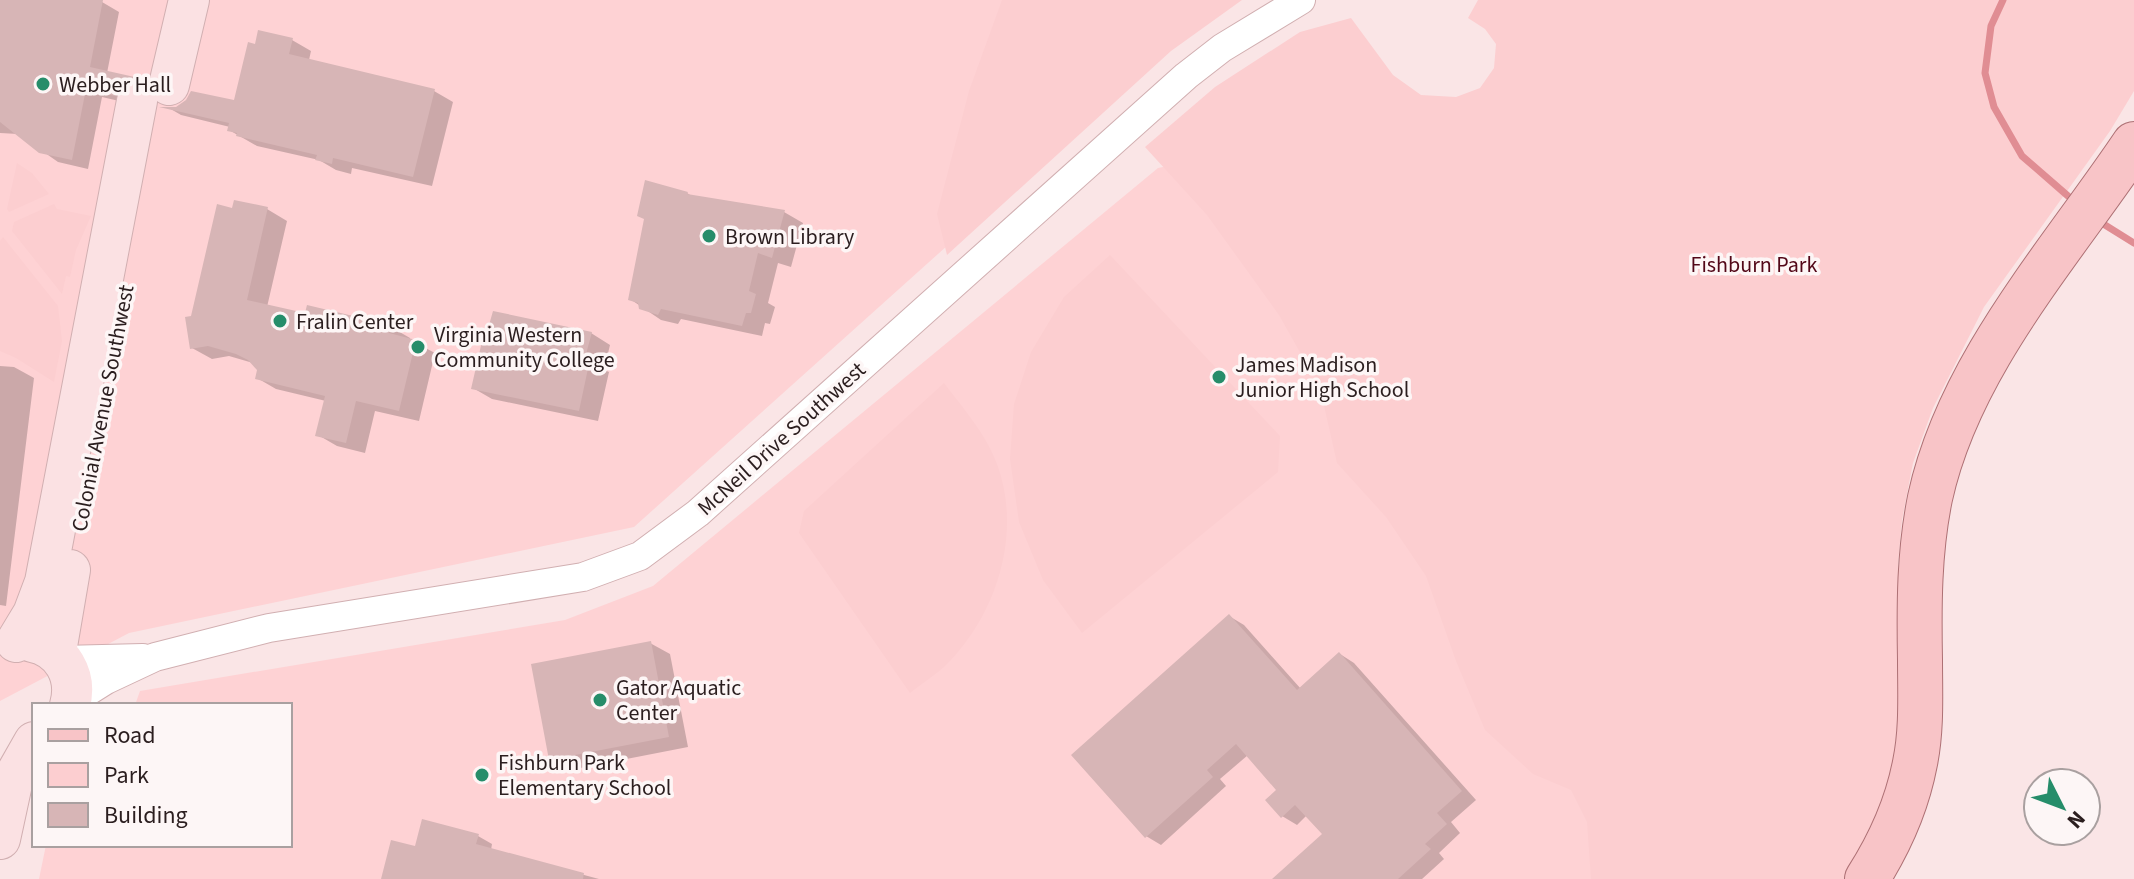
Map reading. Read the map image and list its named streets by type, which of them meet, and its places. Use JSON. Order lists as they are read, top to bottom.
{
  "streets": {
    "main road": ["Colonial Avenue Southwest"],
    "street": ["McNeil Drive Southwest"]
  },
  "crossings": [
    ["Colonial Avenue Southwest", "McNeil Drive Southwest"]
  ],
  "parks": ["Fishburn Park"],
  "places": [
    "Webber Hall",
    "Brown Library",
    "Fralin Center",
    "Virginia Western Community College",
    "James Madison Junior High School",
    "Gator Aquatic Center",
    "Fishburn Park Elementary School"
  ],
  "legend": ["Road", "Park", "Building"],
  "north": "bottom right"
}
